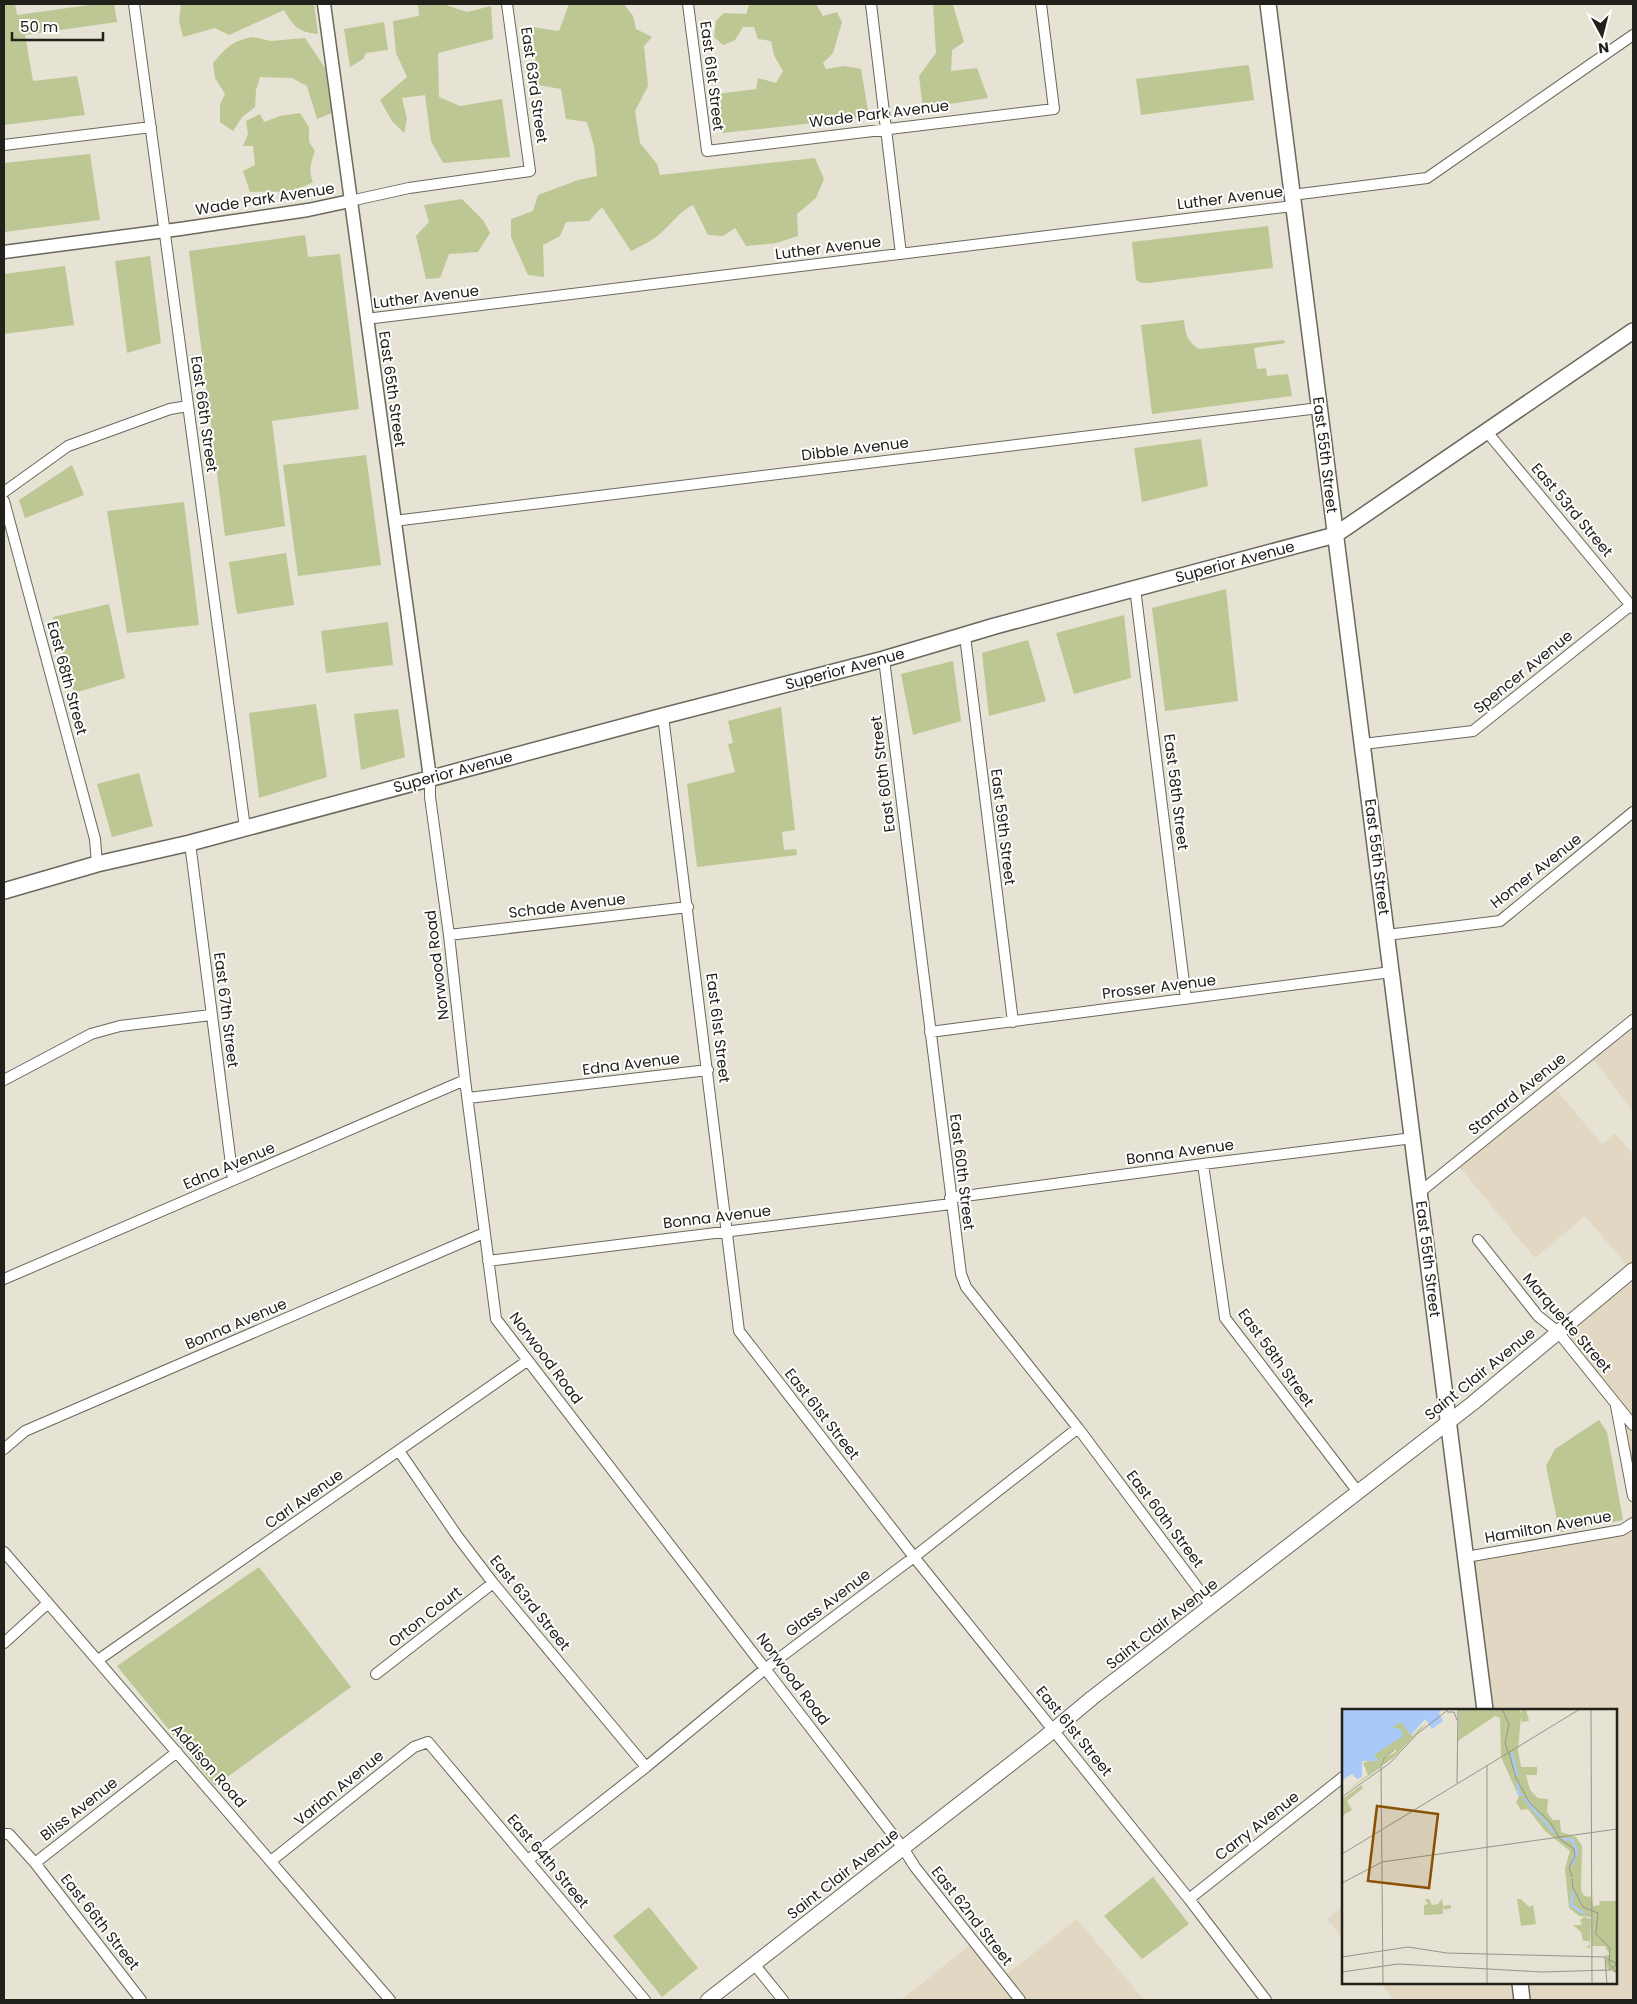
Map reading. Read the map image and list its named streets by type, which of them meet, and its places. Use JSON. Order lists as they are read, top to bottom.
{
  "streets": {
    "main road": ["East 55th Street", "Superior Avenue", "Saint Clair Avenue"],
    "street": [
      "East 61st Street",
      "East 63rd Street",
      "Wade Park Avenue",
      "Luther Avenue",
      "East 65th Street",
      "East 66th Street",
      "Dibble Avenue",
      "East 53rd Street",
      "Spencer Avenue",
      "East 68th Street",
      "East 60th Street",
      "East 58th Street",
      "East 59th Street",
      "Homer Avenue",
      "Schade Avenue",
      "Norwood Road",
      "Prosser Avenue",
      "East 67th Street",
      "Edna Avenue",
      "Stanard Avenue",
      "Bonna Avenue",
      "Marquette Street",
      "Carl Avenue",
      "Hamilton Avenue",
      "Glass Avenue",
      "Orton Court",
      "Addison Road",
      "Varian Avenue",
      "Bliss Avenue",
      "Carry Avenue",
      "East 64th Street",
      "East 62nd Street"
    ]
  },
  "crossings": [
    ["East 61st Street", "Wade Park Avenue"],
    ["East 61st Street", "Superior Avenue"],
    ["East 61st Street", "Schade Avenue"],
    ["East 61st Street", "Edna Avenue"],
    ["East 61st Street", "Bonna Avenue"],
    ["East 61st Street", "Saint Clair Avenue"],
    ["East 61st Street", "Glass Avenue"],
    ["East 61st Street", "Carry Avenue"],
    ["East 63rd Street", "Wade Park Avenue"],
    ["East 63rd Street", "Carl Avenue"],
    ["East 63rd Street", "Glass Avenue"],
    ["East 63rd Street", "Orton Court"],
    ["Wade Park Avenue", "East 65th Street"],
    ["Wade Park Avenue", "East 66th Street"],
    ["Luther Avenue", "East 65th Street"],
    ["Luther Avenue", "East 55th Street"],
    ["East 65th Street", "Dibble Avenue"],
    ["East 65th Street", "Superior Avenue"],
    ["East 65th Street", "Norwood Road"],
    ["East 66th Street", "Superior Avenue"],
    ["East 66th Street", "Bliss Avenue"],
    ["Dibble Avenue", "East 55th Street"],
    ["East 55th Street", "Superior Avenue"],
    ["East 55th Street", "Spencer Avenue"],
    ["East 55th Street", "Homer Avenue"],
    ["East 55th Street", "Prosser Avenue"],
    ["East 55th Street", "Stanard Avenue"],
    ["East 55th Street", "Bonna Avenue"],
    ["East 55th Street", "Saint Clair Avenue"],
    ["East 55th Street", "Hamilton Avenue"],
    ["East 53rd Street", "Superior Avenue"],
    ["East 53rd Street", "Spencer Avenue"],
    ["Superior Avenue", "East 68th Street"],
    ["Superior Avenue", "East 60th Street"],
    ["Superior Avenue", "East 58th Street"],
    ["Superior Avenue", "East 59th Street"],
    ["Superior Avenue", "Norwood Road"],
    ["Superior Avenue", "East 67th Street"],
    ["East 60th Street", "Prosser Avenue"],
    ["East 60th Street", "Bonna Avenue"],
    ["East 60th Street", "Saint Clair Avenue"],
    ["East 60th Street", "Glass Avenue"],
    ["East 58th Street", "Prosser Avenue"],
    ["East 58th Street", "Bonna Avenue"],
    ["East 58th Street", "Saint Clair Avenue"],
    ["East 59th Street", "Prosser Avenue"],
    ["Schade Avenue", "Norwood Road"],
    ["Norwood Road", "Edna Avenue"],
    ["Norwood Road", "Bonna Avenue"],
    ["Norwood Road", "Saint Clair Avenue"],
    ["Norwood Road", "Carl Avenue"],
    ["Norwood Road", "Glass Avenue"],
    ["Norwood Road", "East 62nd Street"],
    ["East 67th Street", "Edna Avenue"],
    ["Marquette Street", "Saint Clair Avenue"],
    ["Saint Clair Avenue", "East 62nd Street"],
    ["Carl Avenue", "Addison Road"],
    ["Glass Avenue", "East 64th Street"],
    ["Addison Road", "Varian Avenue"],
    ["Addison Road", "Bliss Avenue"],
    ["Varian Avenue", "East 64th Street"]
  ],
  "scale_bar": "50 m",
  "north": "bottom"
}
